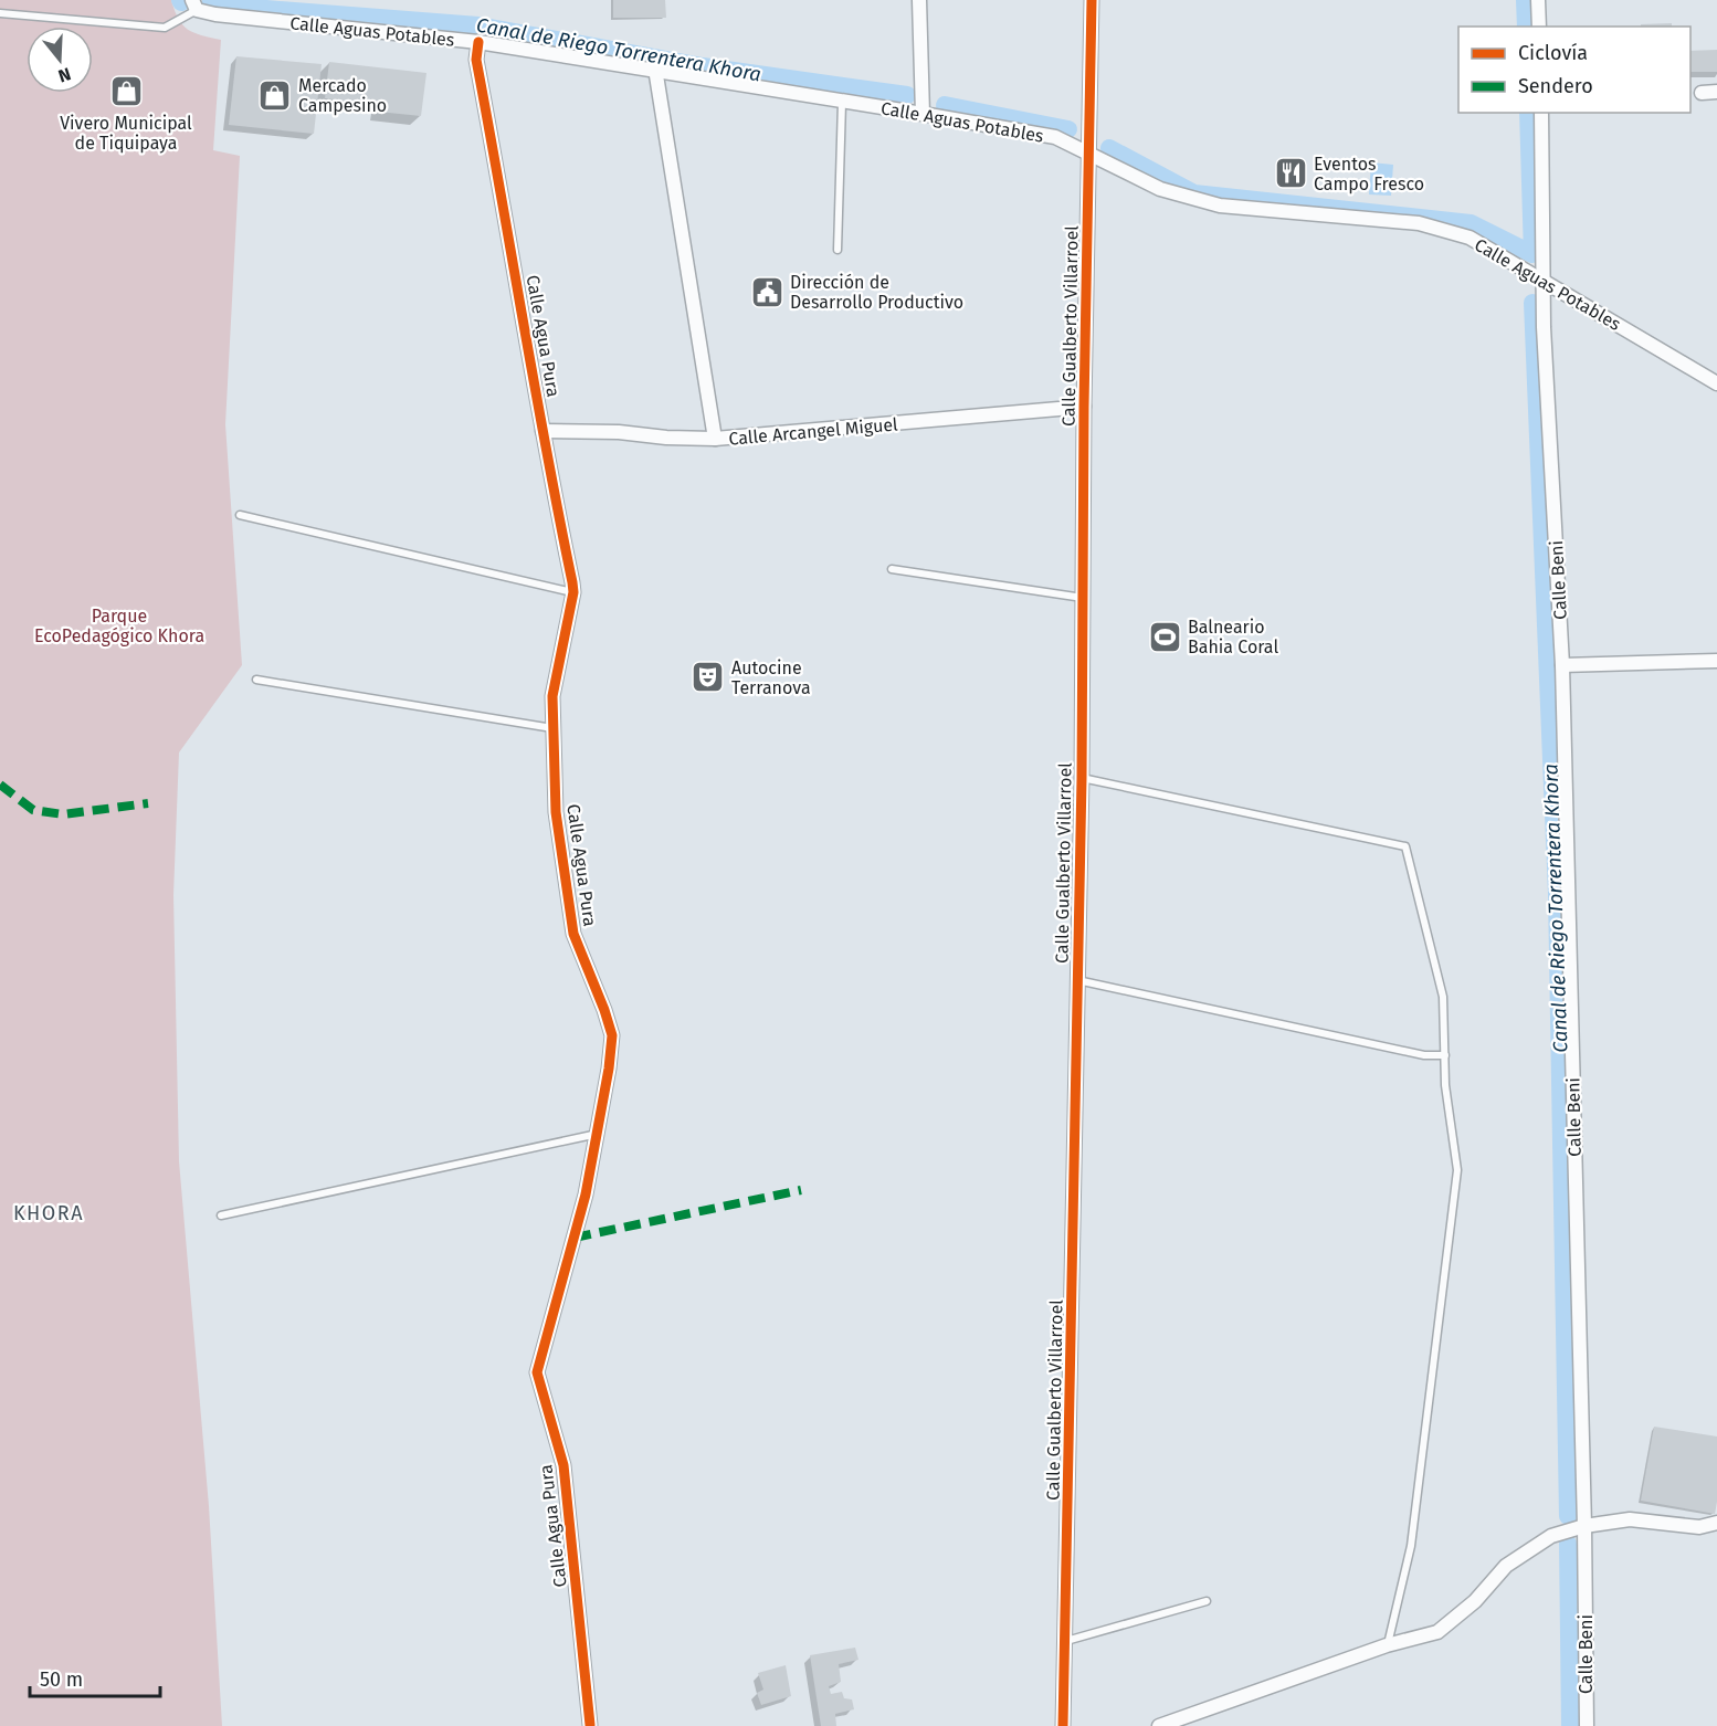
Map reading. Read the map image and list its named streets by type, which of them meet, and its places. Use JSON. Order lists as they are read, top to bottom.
{
  "streets": {
    "street": [
      "Calle Aguas Potables",
      "Calle Gualberto Villarroel",
      "Calle Agua Pura",
      "Calle Arcangel Miguel",
      "Calle Beni"
    ]
  },
  "crossings": [
    ["Calle Aguas Potables", "Calle Gualberto Villarroel"],
    ["Calle Aguas Potables", "Calle Agua Pura"],
    ["Calle Aguas Potables", "Calle Beni"],
    ["Calle Gualberto Villarroel", "Calle Arcangel Miguel"],
    ["Calle Agua Pura", "Calle Arcangel Miguel"]
  ],
  "districts": ["KHORA"],
  "water": ["Canal de Riego Torrentera Khora"],
  "parks": ["Parque EcoPedagógico Khora"],
  "places": {
    "shop": ["Vivero Municipal de Tiquipaya", "Mercado Campesino"],
    "restaurant": ["Eventos Campo Fresco"],
    "public building": ["Dirección de Desarrollo Productivo"],
    "sports": ["Balneario Bahia Coral"],
    "theatre": ["Autocine Terranova"]
  },
  "legend": ["Ciclovía", "Sendero"],
  "scale_bar": "50 m",
  "north": "bottom"
}
